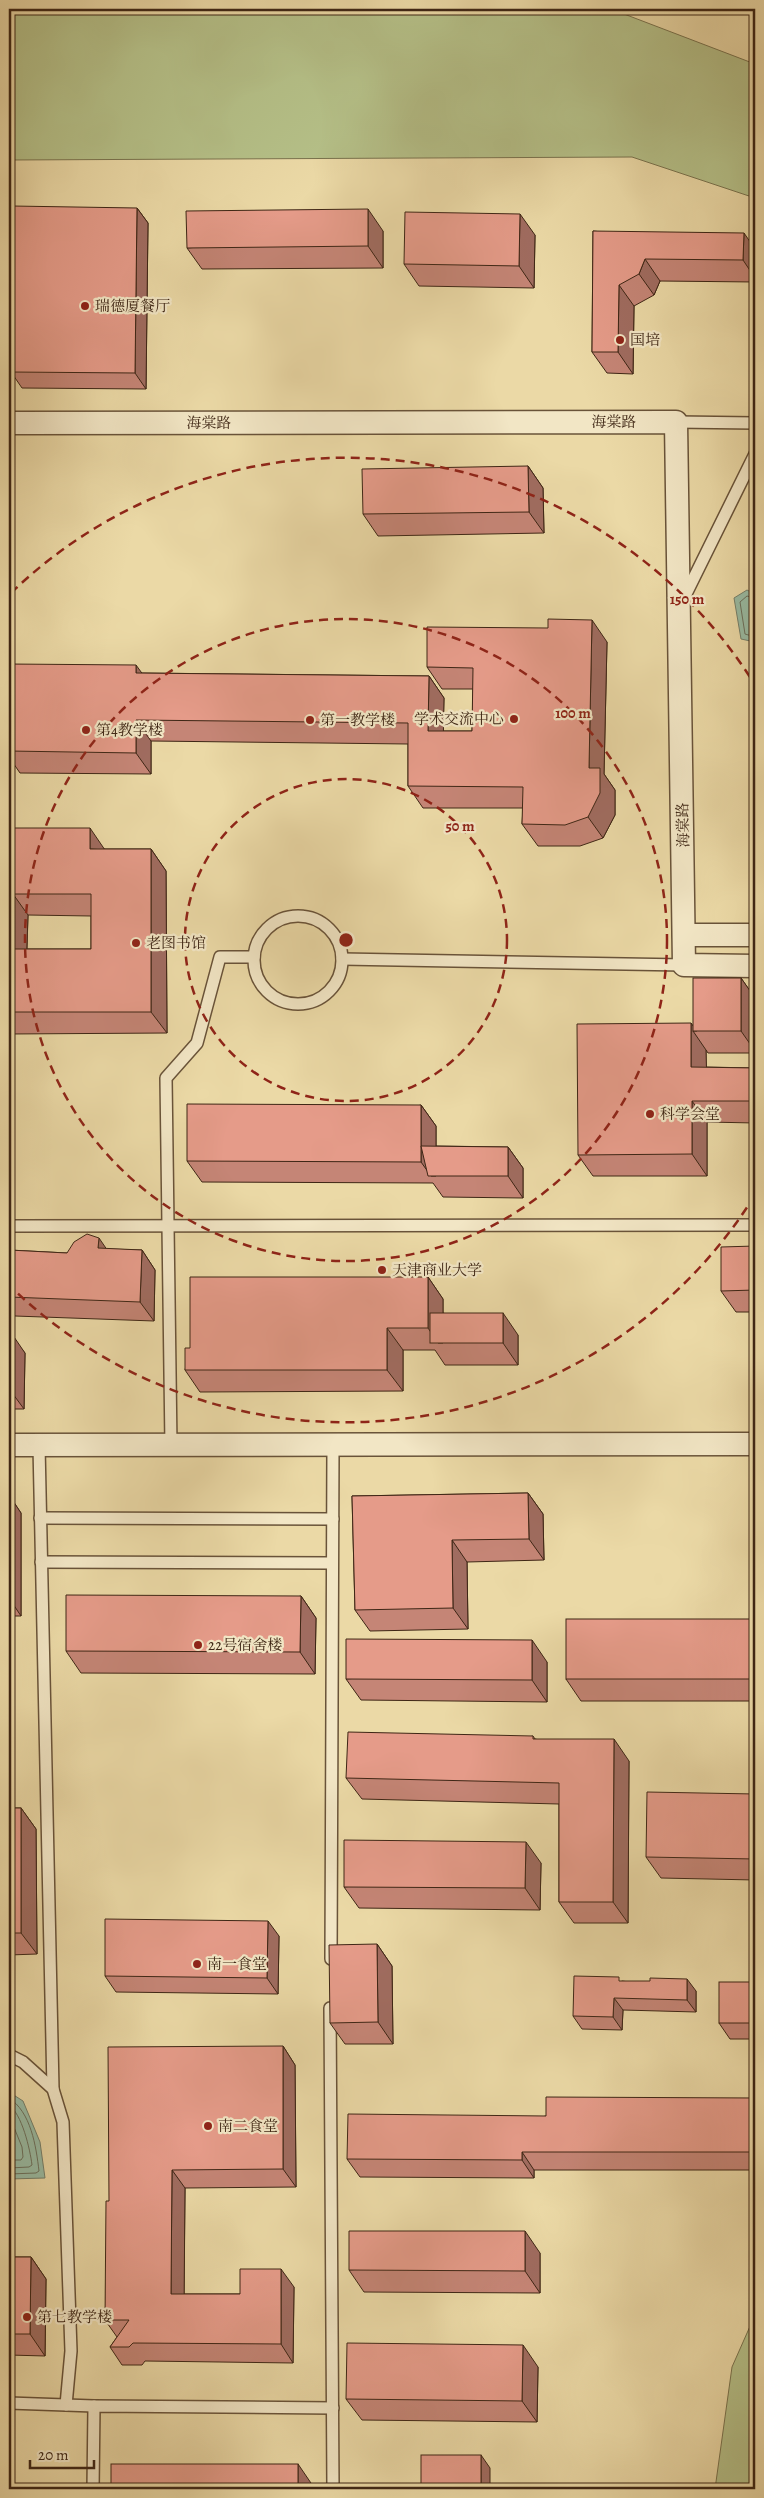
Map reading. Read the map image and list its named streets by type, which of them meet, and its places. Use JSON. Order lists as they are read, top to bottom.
{
  "streets": {
    "street": ["海棠路"]
  },
  "places": [
    "瑞德厦餐厅",
    "国培",
    "学术交流中心",
    "第一教学楼",
    "第4教学楼",
    "老图书馆",
    "科学会堂",
    "天津商业大学",
    "22号宿舍楼",
    "南一食堂",
    "南二食堂",
    "第七教学楼"
  ],
  "scale_bar": "20 m",
  "rings": ["150 m", "100 m", "50 m"]
}
